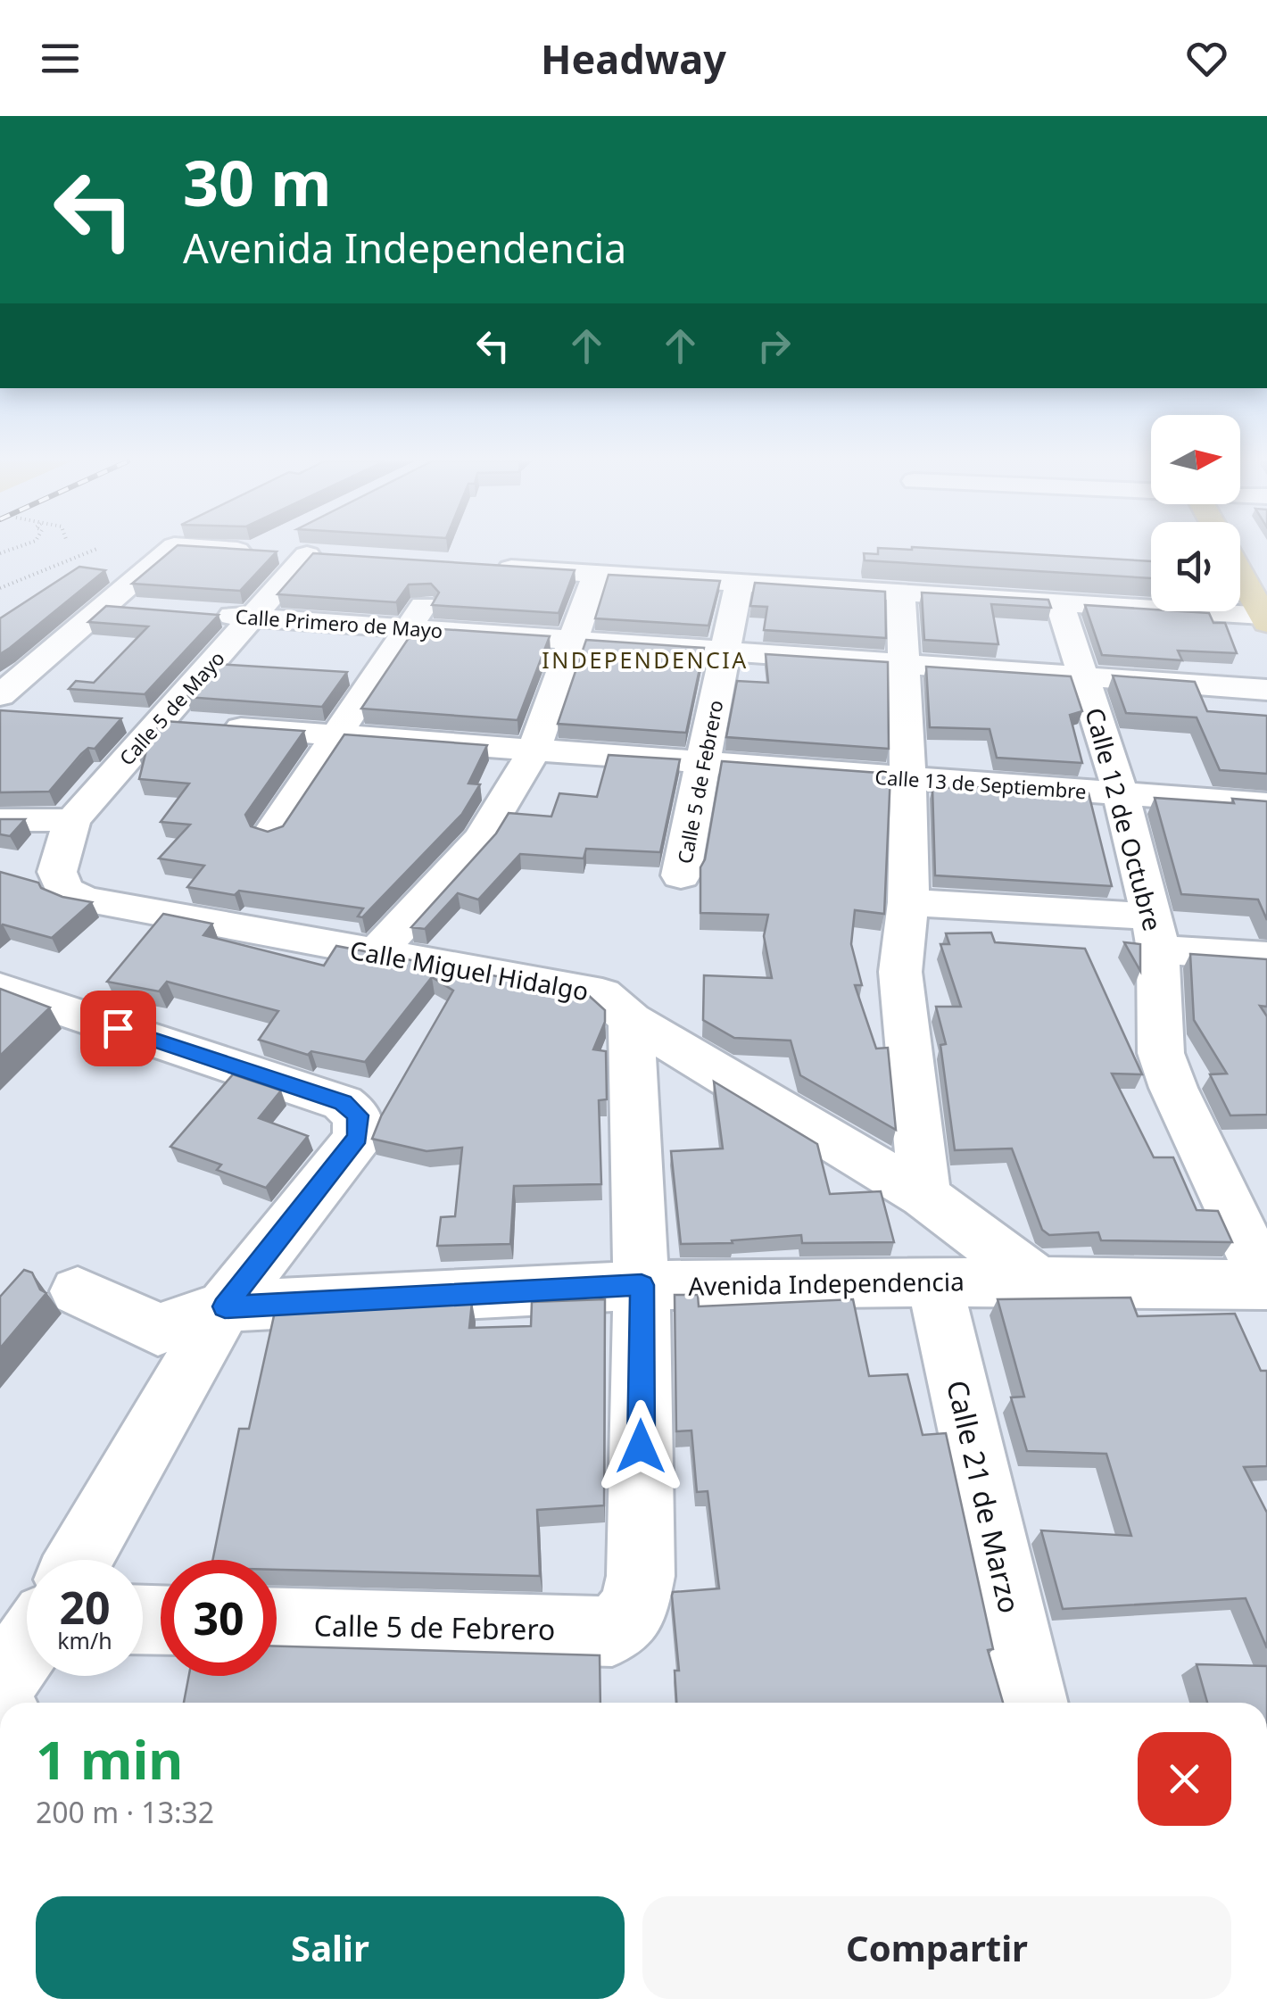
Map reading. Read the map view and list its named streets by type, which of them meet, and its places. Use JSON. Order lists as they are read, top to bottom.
{
  "streets": {
    "street": [
      "Calle Primero de Mayo",
      "Calle 5 de Mayo",
      "Calle 5 de Febrero",
      "Calle 13 de Septiembre",
      "Calle 12 de Octubre",
      "Calle Miguel Hidalgo",
      "Avenida Independencia",
      "Calle 21 de Marzo"
    ]
  },
  "crossings": [
    ["Calle Primero de Mayo", "Calle 5 de Mayo"],
    ["Calle Primero de Mayo", "Calle 5 de Febrero"],
    ["Calle Primero de Mayo", "Calle 12 de Octubre"],
    ["Calle 5 de Mayo", "Calle 13 de Septiembre"],
    ["Calle 5 de Mayo", "Calle Miguel Hidalgo"],
    ["Calle 5 de Febrero", "Calle 13 de Septiembre"],
    ["Calle 5 de Febrero", "Avenida Independencia"],
    ["Calle 13 de Septiembre", "Calle 12 de Octubre"],
    ["Calle 12 de Octubre", "Avenida Independencia"],
    ["Calle Miguel Hidalgo", "Avenida Independencia"],
    ["Avenida Independencia", "Calle 21 de Marzo"]
  ],
  "districts": ["INDEPENDENCIA"],
  "north": "right",
  "page": {
    "header": "Headway",
    "turn": ["30 m", "Avenida Independencia"],
    "speed": "20 km/h",
    "limit": "30",
    "heading": ["1 min", "200 m · 13:32"],
    "buttons": ["Salir", "Compartir"]
  }
}
